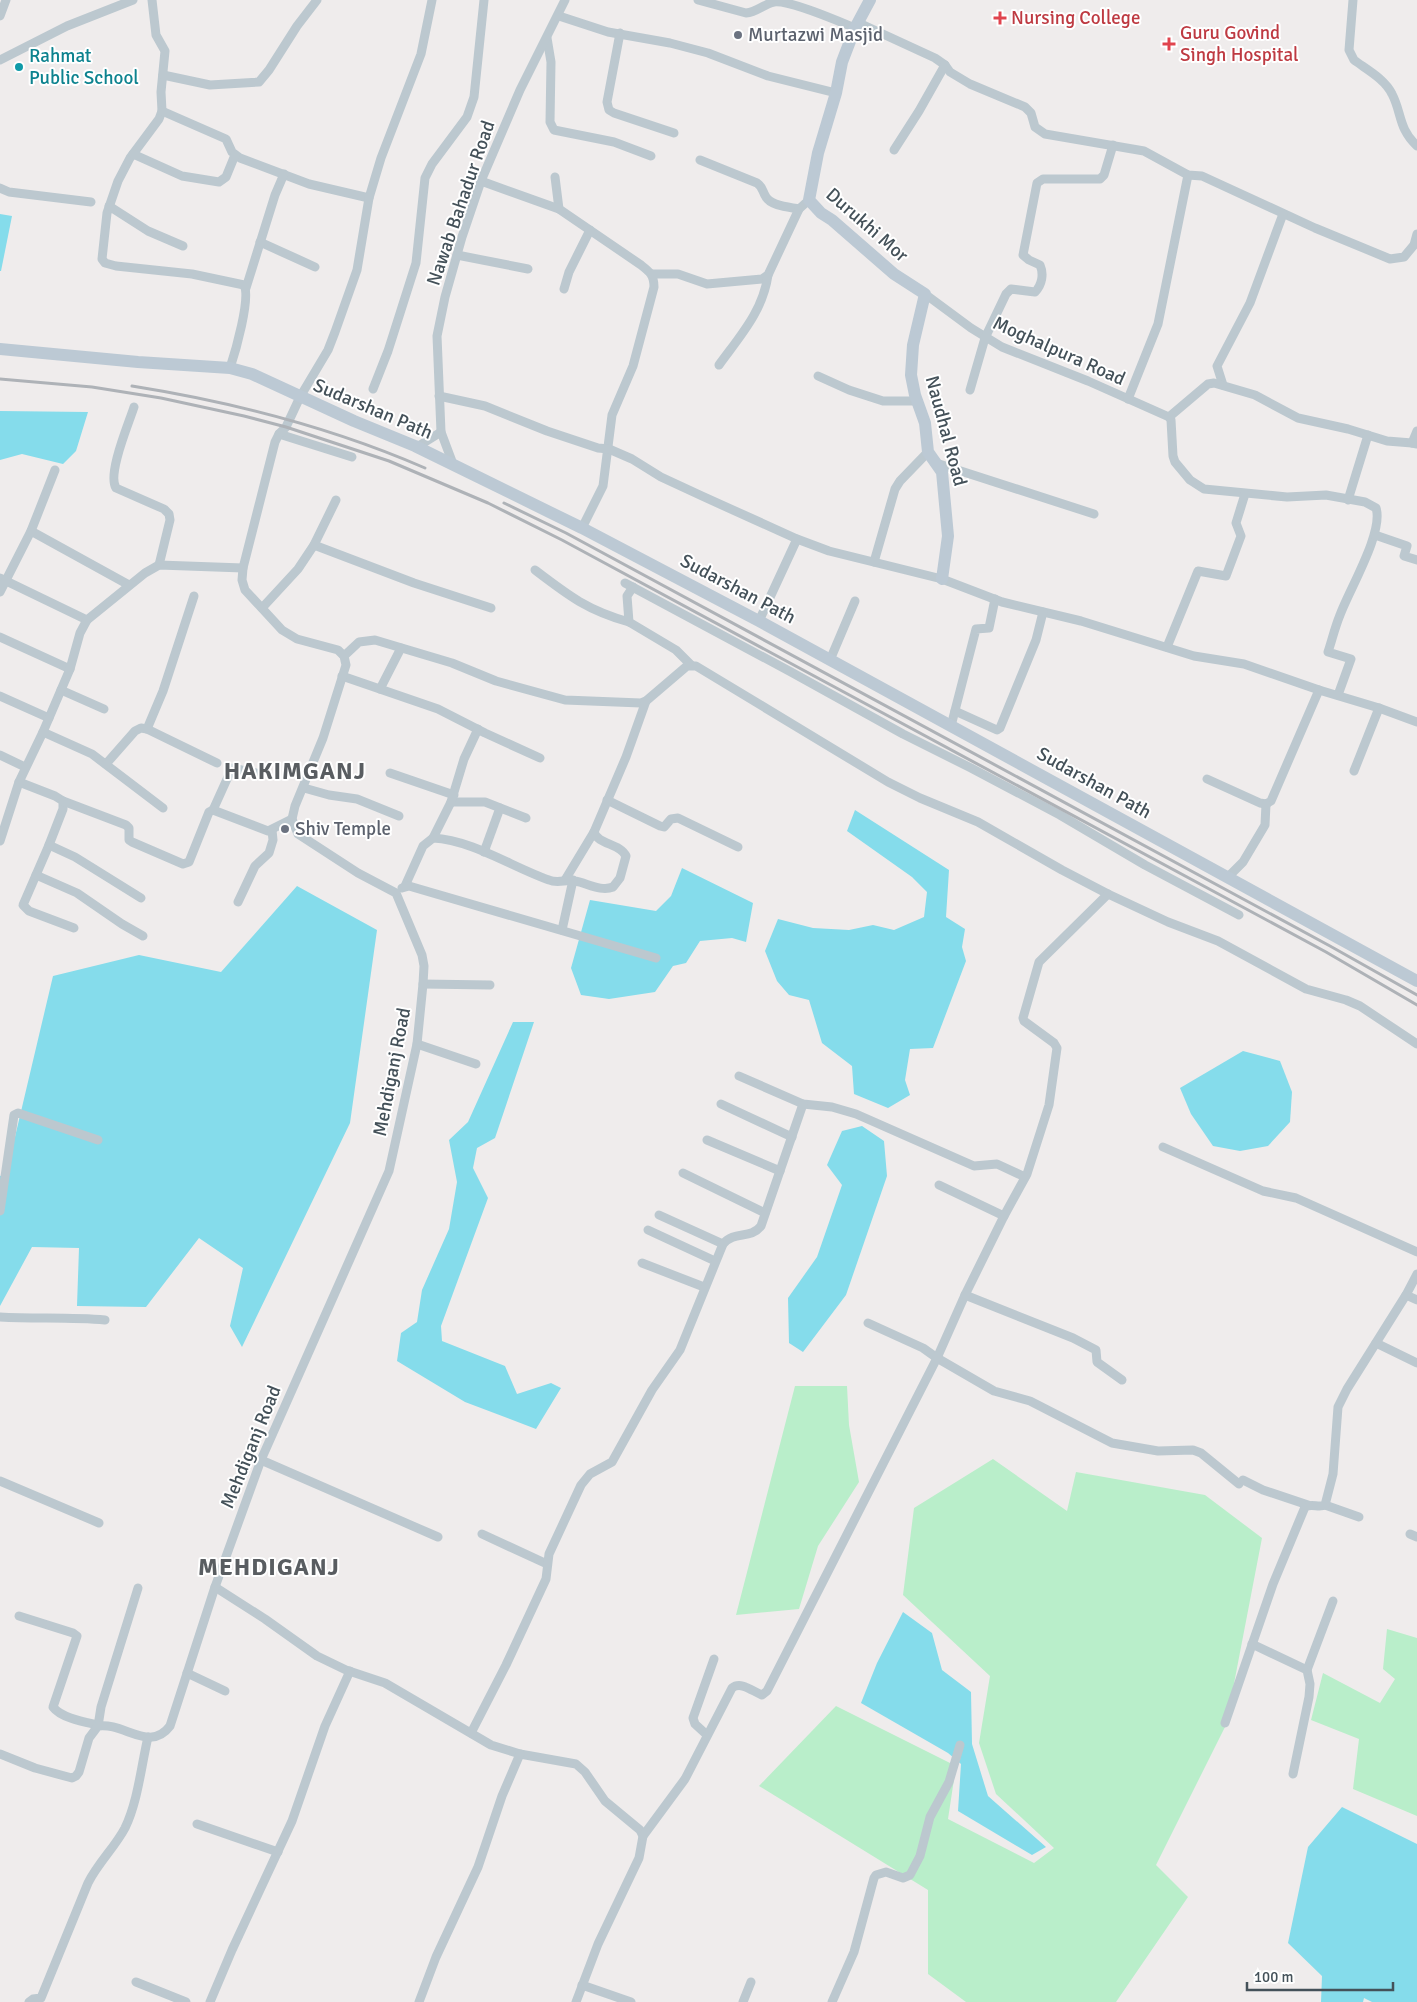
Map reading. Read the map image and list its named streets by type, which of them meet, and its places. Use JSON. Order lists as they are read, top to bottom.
{
  "streets": {
    "main road": ["Durukhi Mor", "Sudarshan Path", "Naudhal Road"],
    "street": ["Nawab Bahadur Road", "Moghalpura Road", "Mehdiganj Road"]
  },
  "crossings": [
    ["Nawab Bahadur Road", "Sudarshan Path"],
    ["Durukhi Mor", "Moghalpura Road"],
    ["Durukhi Mor", "Naudhal Road"],
    ["Moghalpura Road", "Naudhal Road"]
  ],
  "districts": ["HAKIMGANJ", "MEHDIGANJ"],
  "places": {
    "health": ["Nursing College", "Guru Govind Singh Hospital"],
    "other": ["Murtazwi Masjid", "Rahmat Public School", "Shiv Temple"]
  },
  "scale_bar": "100 m"
}
